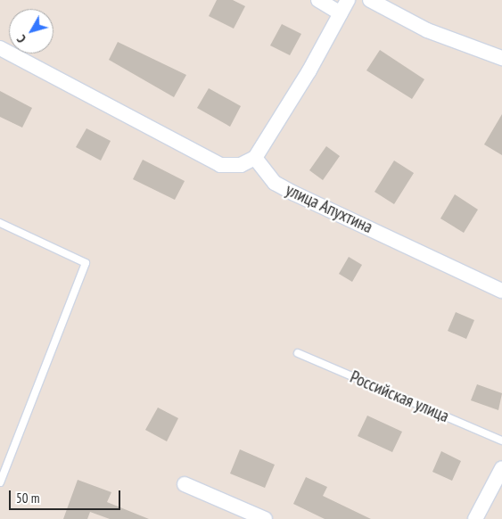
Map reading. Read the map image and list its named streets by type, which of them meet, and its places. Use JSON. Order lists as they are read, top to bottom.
{
  "streets": {
    "street": ["улица Апухтина"],
    "lane": ["Российская улица"]
  },
  "scale_bar": "50 m",
  "north": "bottom left"
}
